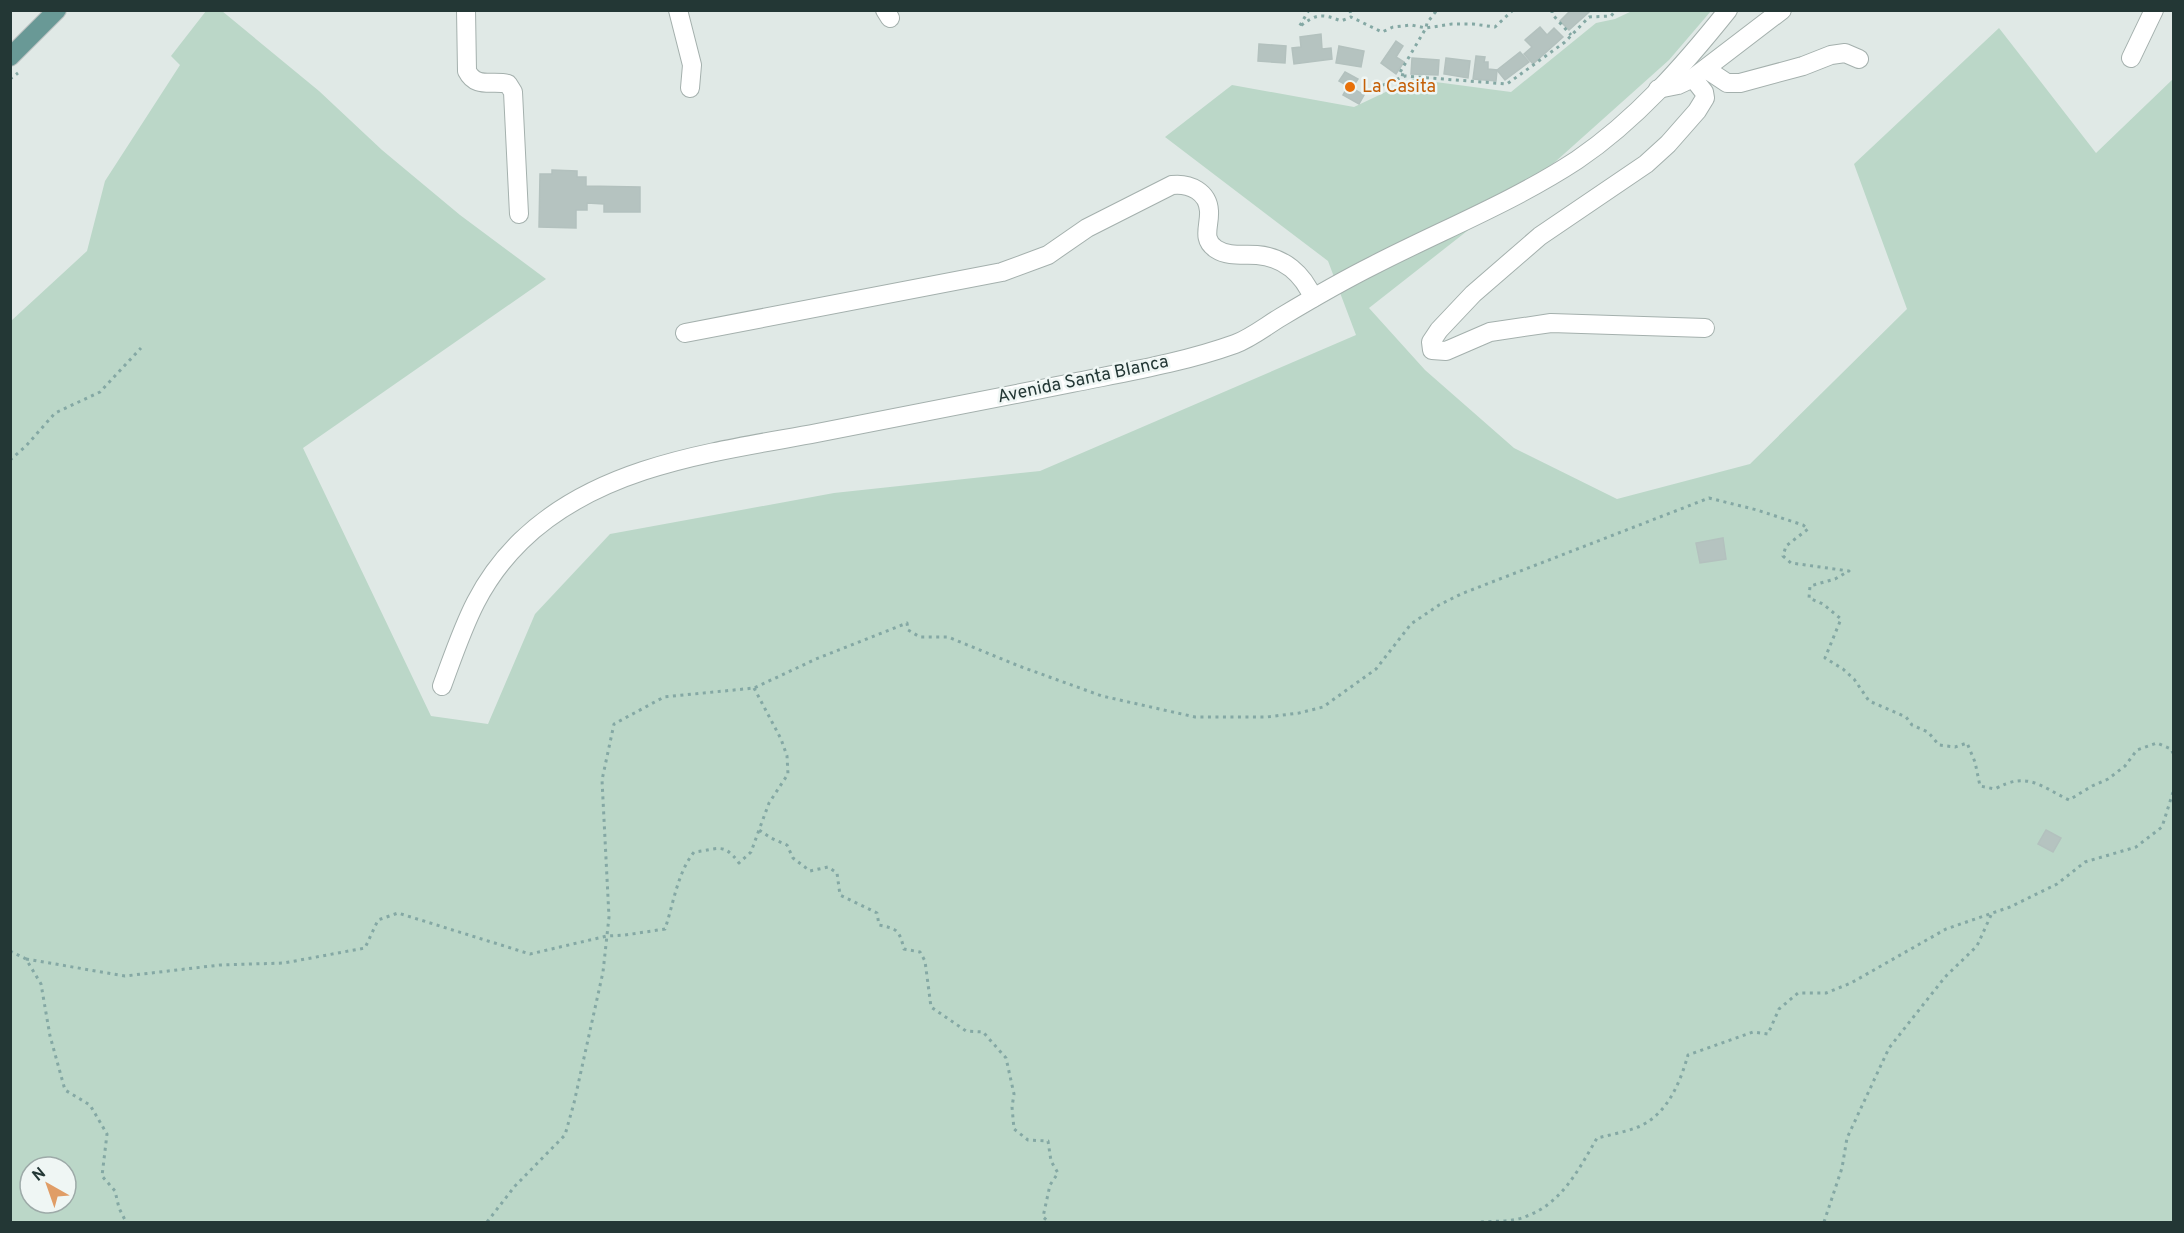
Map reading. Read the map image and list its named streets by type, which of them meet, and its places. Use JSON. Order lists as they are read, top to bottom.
{
  "streets": {
    "street": ["Avenida Santa Blanca"]
  },
  "places": ["La Casita"],
  "north": "top left"
}
